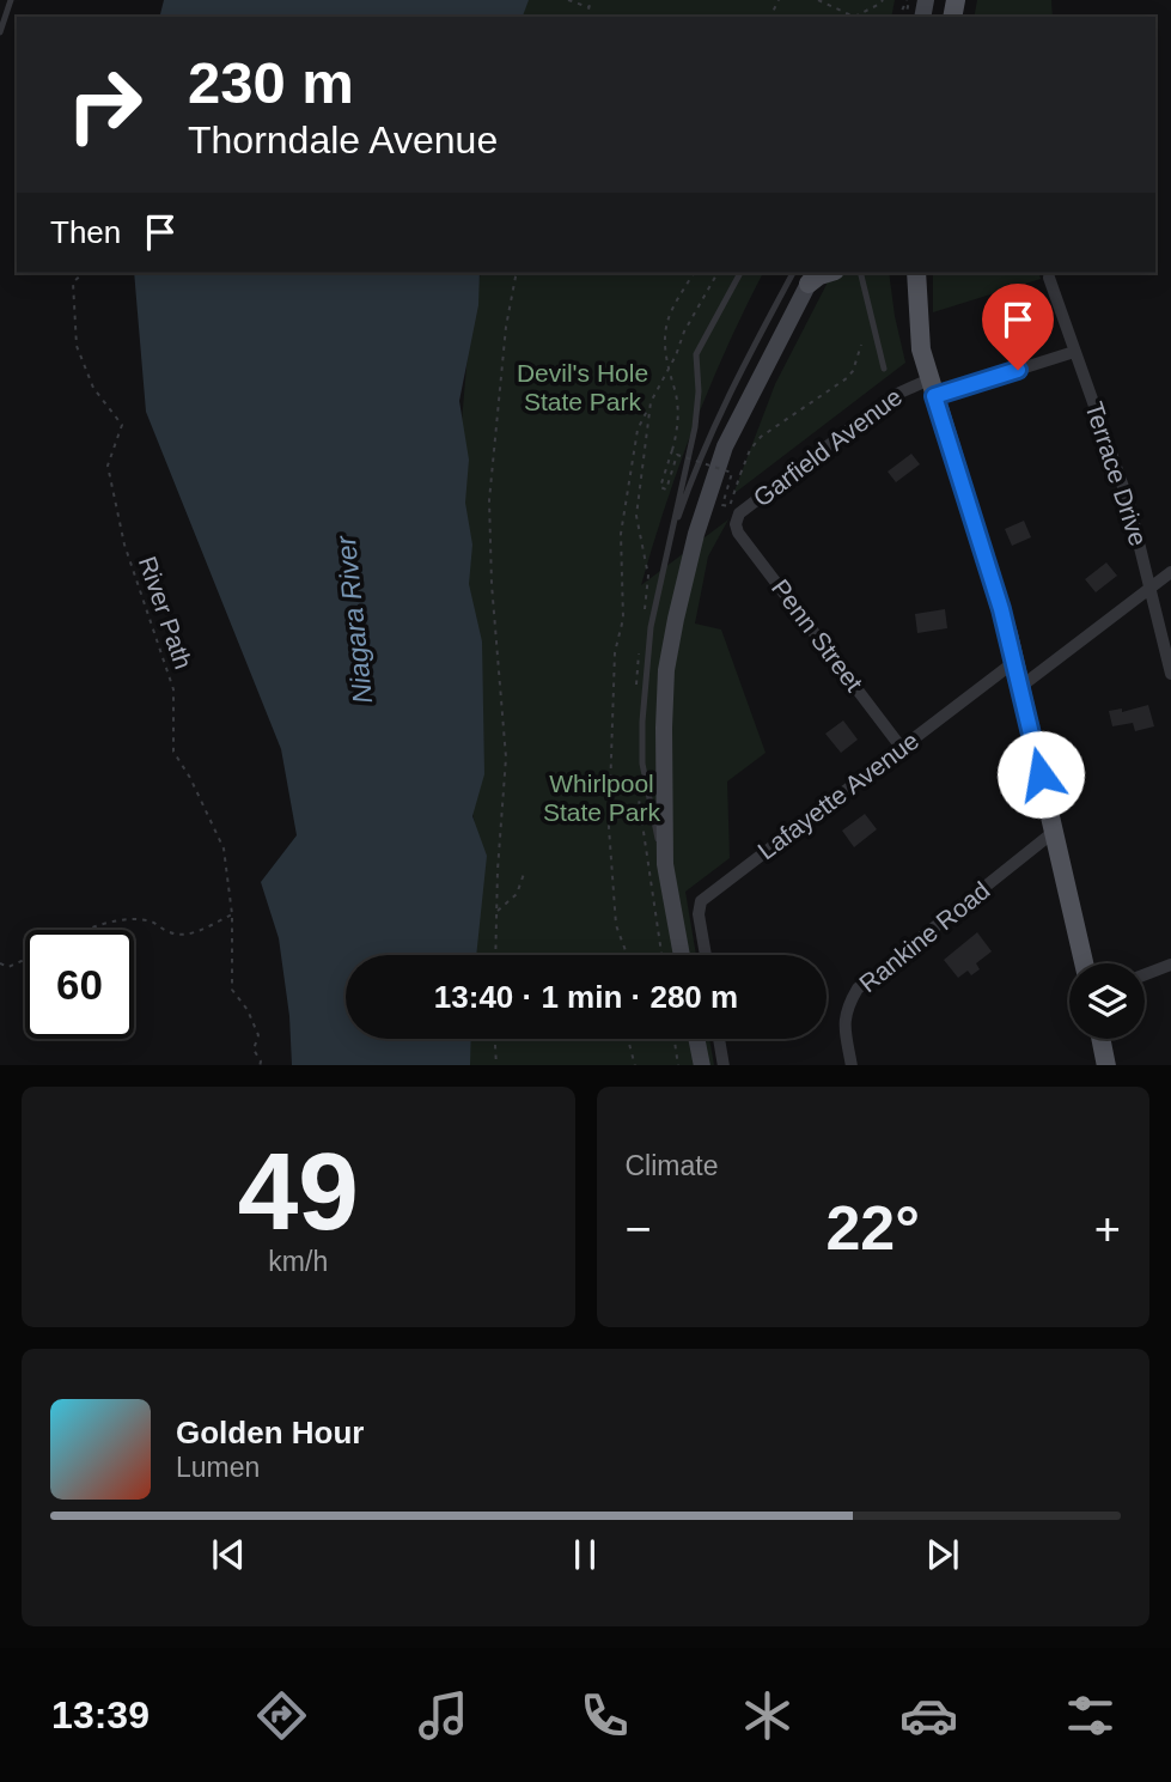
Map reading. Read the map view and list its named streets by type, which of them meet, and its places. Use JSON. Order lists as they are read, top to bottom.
{
  "streets": {
    "street": [
      "Garfield Avenue",
      "Terrace Drive",
      "Penn Street",
      "Lafayette Avenue",
      "Rankine Road"
    ],
    "path": ["River Path"]
  },
  "crossings": [
    ["Garfield Avenue", "Terrace Drive"],
    ["Garfield Avenue", "Penn Street"],
    ["Penn Street", "Lafayette Avenue"]
  ],
  "water": ["Niagara River"],
  "parks": ["Devil's Hole State Park", "Whirlpool State Park"],
  "page": {
    "turn": ["230 m", "Thorndale Avenue"],
    "then": "Then",
    "limit": "60",
    "trip": "13:40 · 1 min · 280 m",
    "tile": [
      ["49", "km/h"],
      "Climate"
    ],
    "heat": ["−", "22°", "+"],
    "song": ["Golden Hour", "Lumen"],
    "tabs": "13:39"
  }
}
